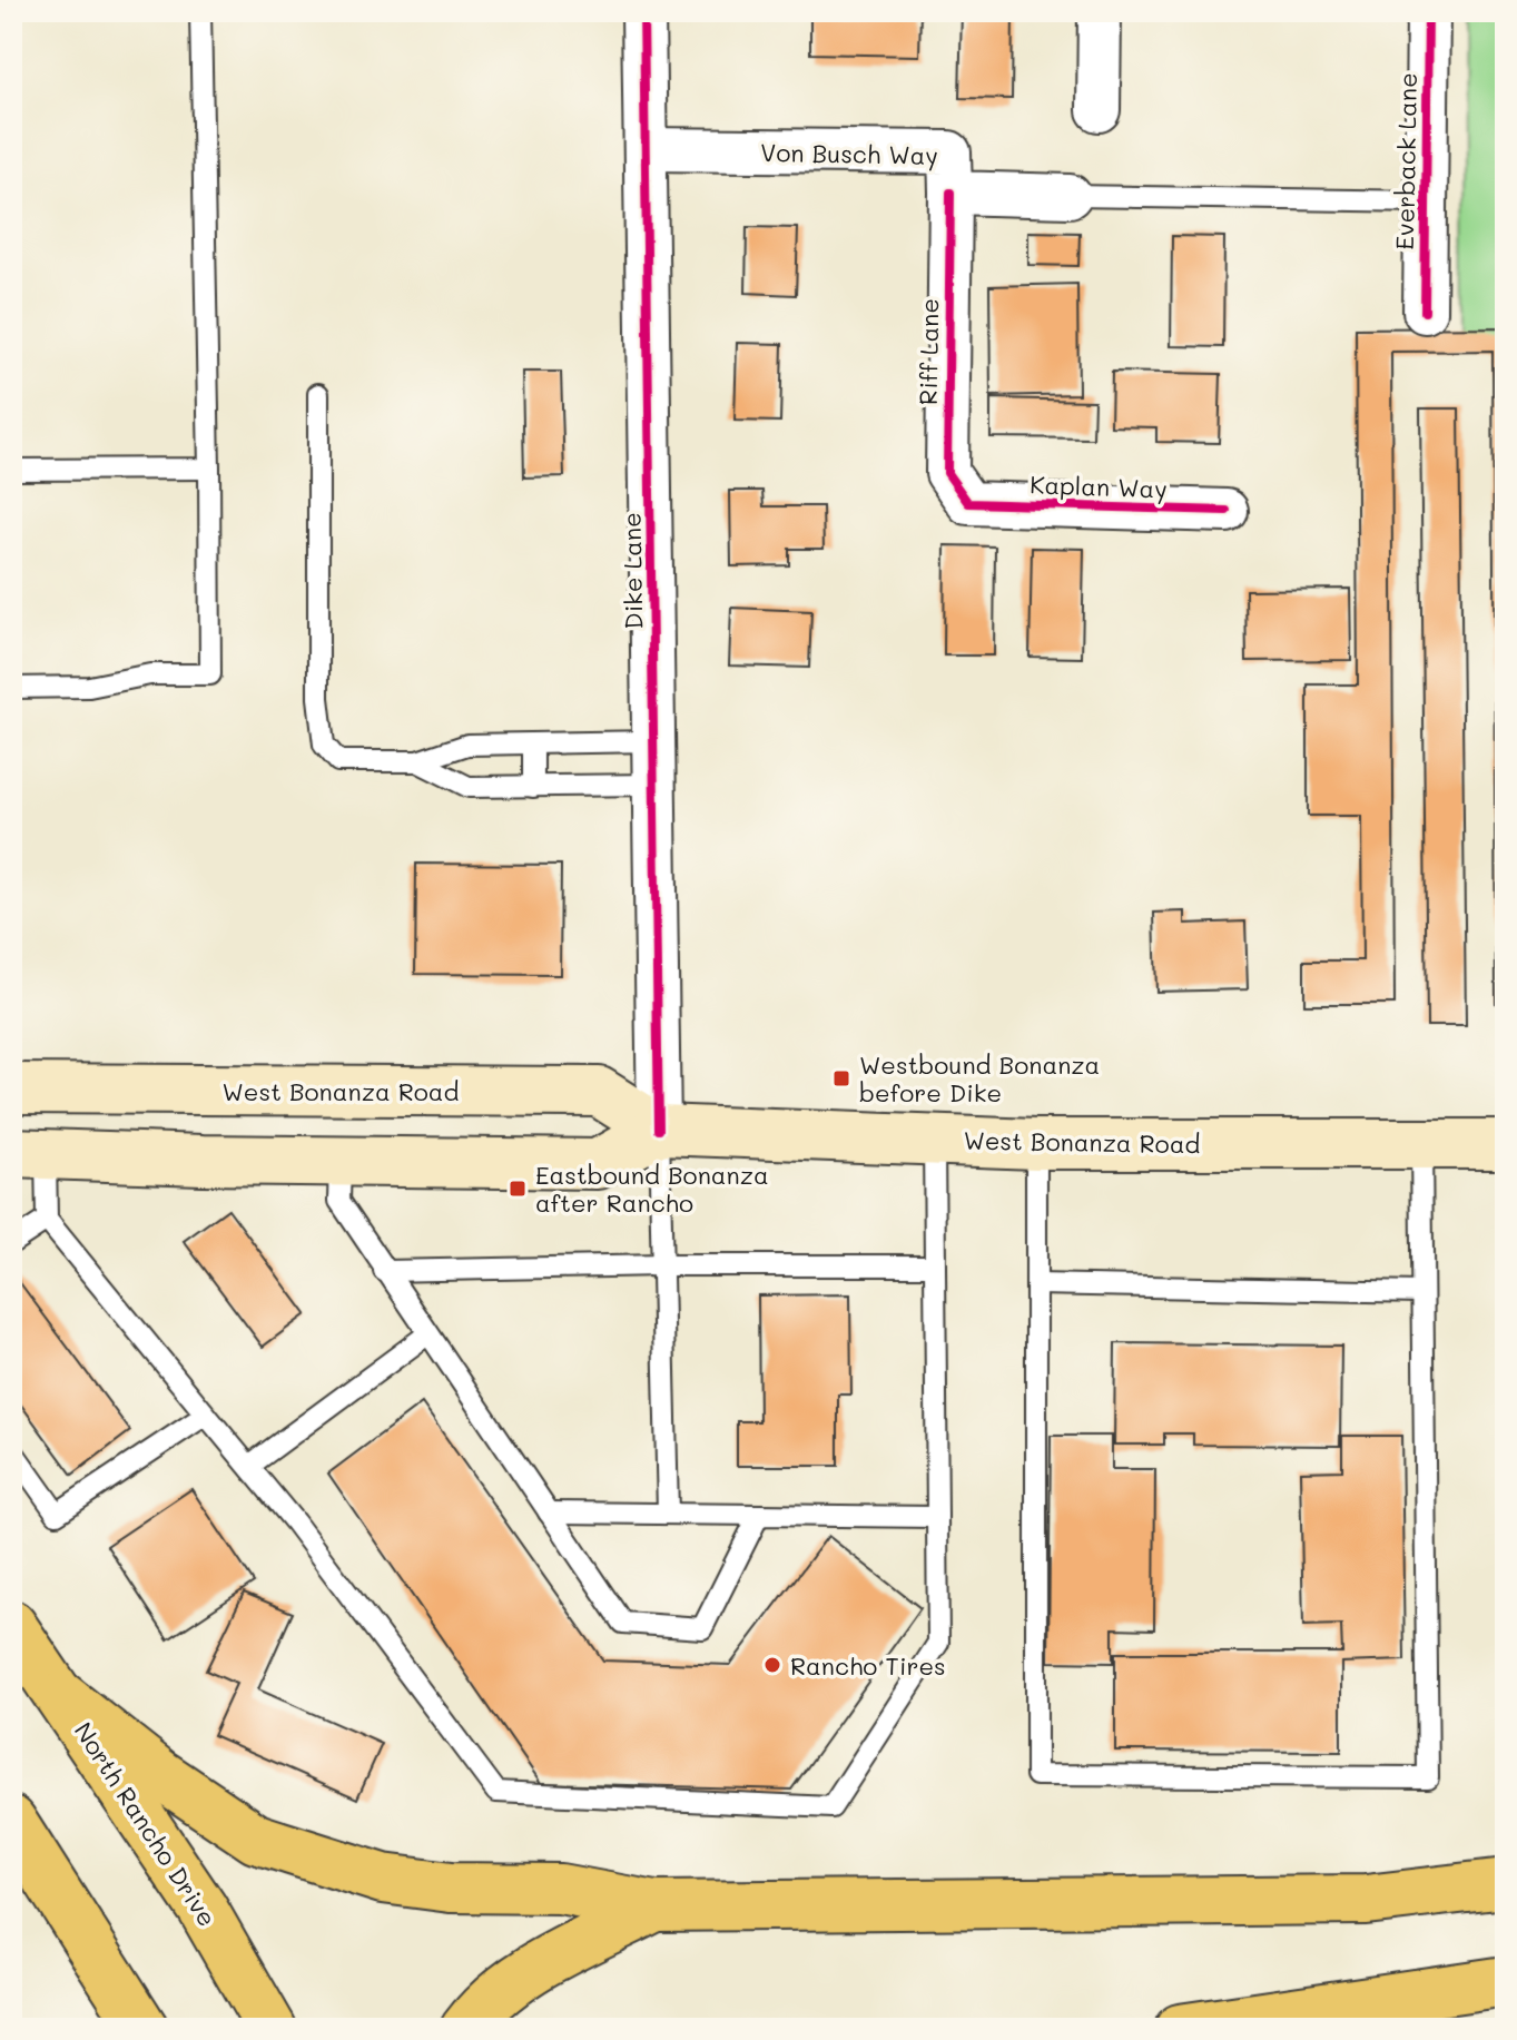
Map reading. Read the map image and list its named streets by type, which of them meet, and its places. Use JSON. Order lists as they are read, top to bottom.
{
  "streets": {
    "main road": ["West Bonanza Road", "North Rancho Drive"],
    "street": [
      "Von Busch Way",
      "Everback Lane",
      "Riff Lane",
      "Kaplan Way",
      "Dike Lane"
    ]
  },
  "crossings": [
    ["Von Busch Way", "Riff Lane"],
    ["Von Busch Way", "Dike Lane"],
    ["Riff Lane", "Kaplan Way"],
    ["Dike Lane", "West Bonanza Road"]
  ],
  "places": {
    "transit": ["Westbound Bonanza before Dike", "Eastbound Bonanza after Rancho"],
    "other": ["Rancho Tires"]
  }
}
